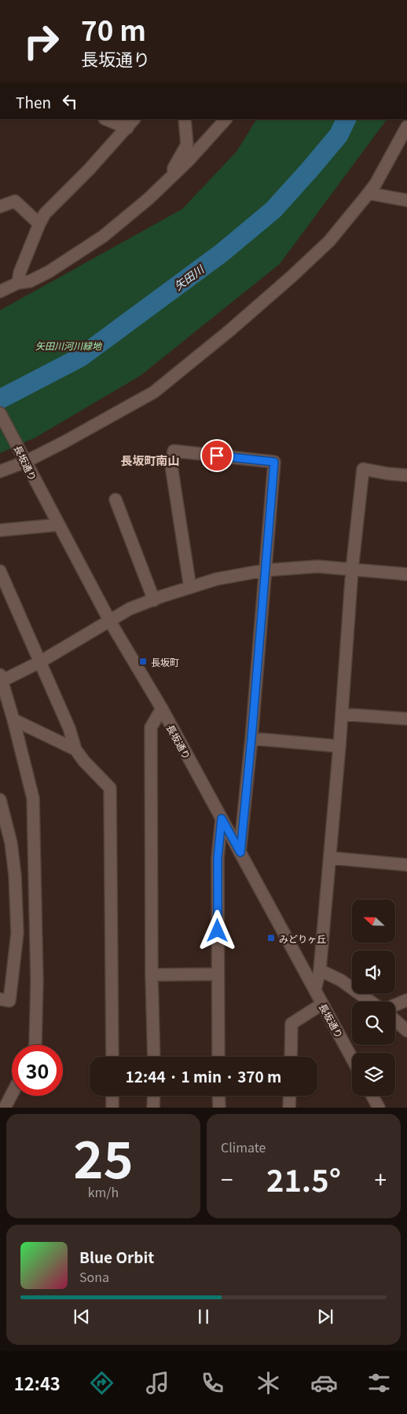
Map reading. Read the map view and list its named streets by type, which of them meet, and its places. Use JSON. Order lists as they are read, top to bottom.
{
  "streets": {
    "street": ["長坂通り"]
  },
  "districts": ["長坂町南山"],
  "water": ["矢田川"],
  "parks": ["矢田川河川緑地"],
  "places": {
    "transit": ["長坂町", "みどりヶ丘"]
  },
  "north": "left",
  "page": {
    "turn": ["70 m", "長坂通り"],
    "then": "Then",
    "limit": "30",
    "trip": "12:44 · 1 min · 370 m",
    "tile": [
      ["25", "km/h"],
      "Climate"
    ],
    "heat": ["−", "21.5°", "+"],
    "song": ["Blue Orbit", "Sona"],
    "tabs": "12:43"
  }
}
